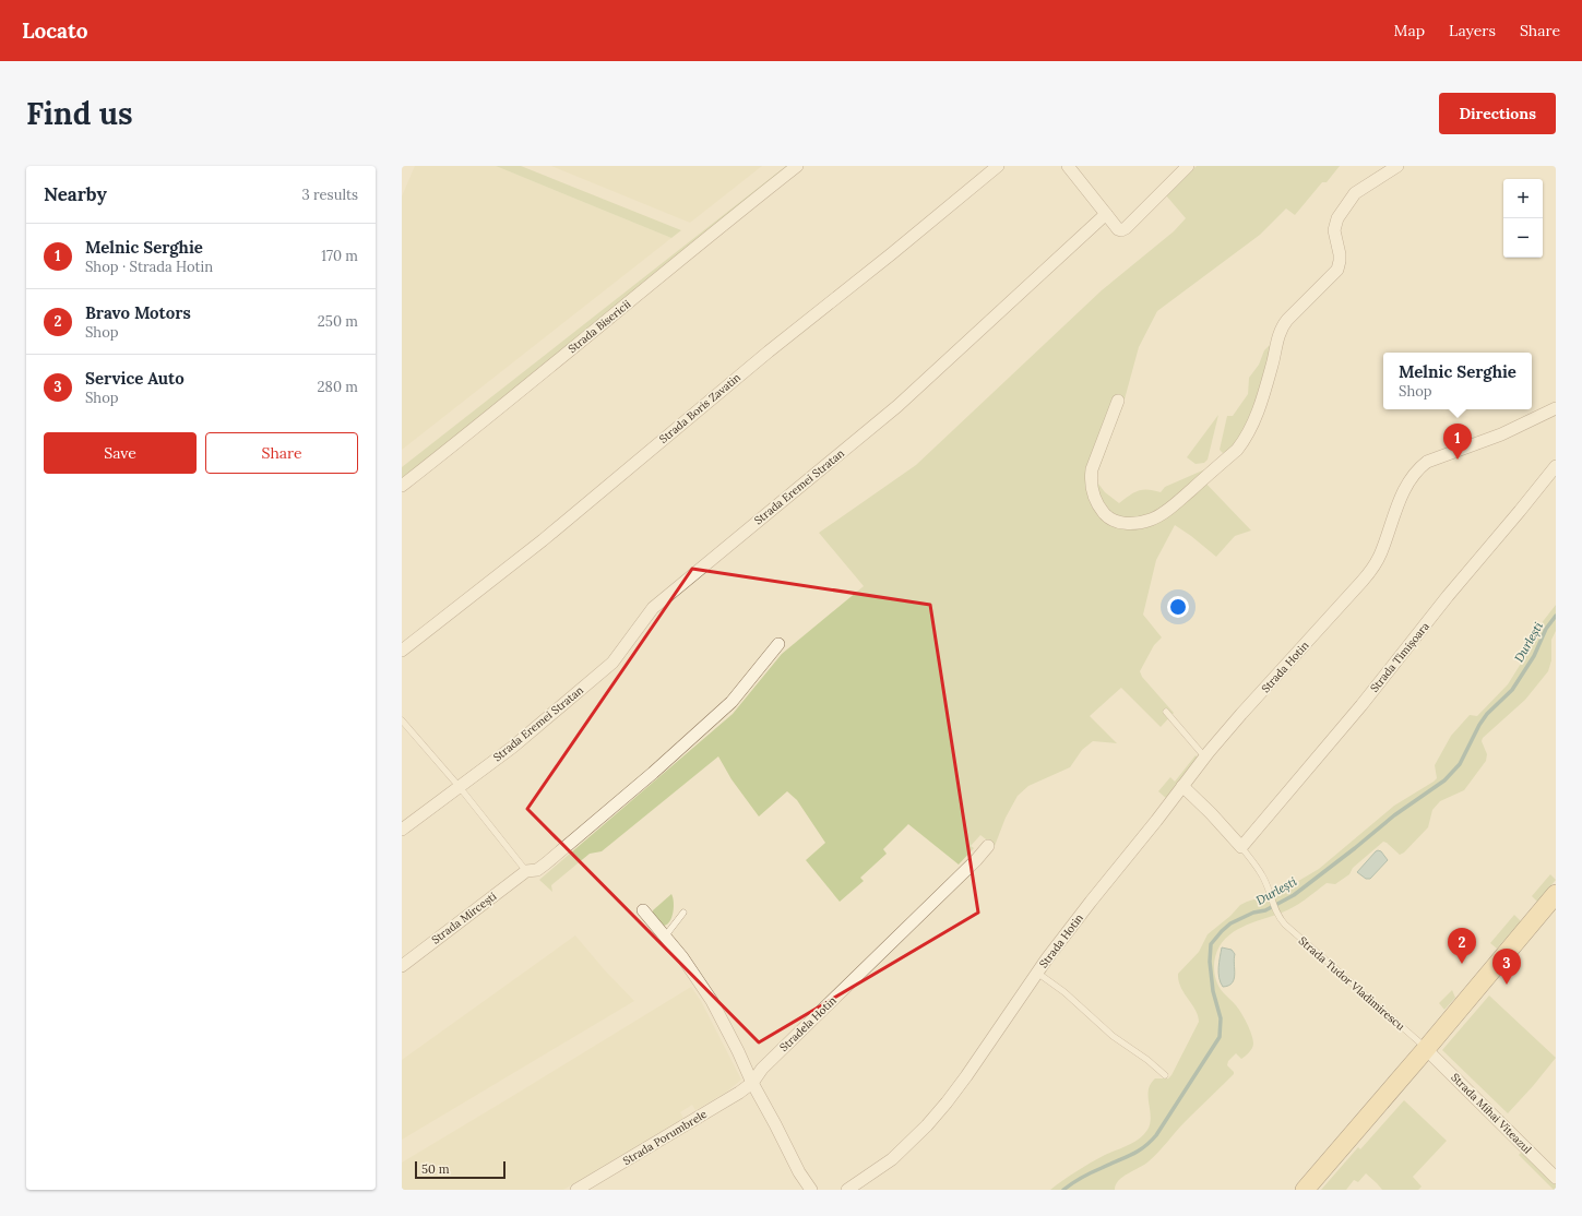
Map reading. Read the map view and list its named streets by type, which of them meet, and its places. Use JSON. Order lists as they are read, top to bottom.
{
  "streets": {
    "street": [
      "Strada Bisericii",
      "Strada Boris Zavatin",
      "Strada Eremei Stratan",
      "Strada Timișoara",
      "Strada Hotin",
      "Strada Mircești",
      "Stradela Hotin",
      "Strada Mihai Viteazul",
      "Strada Porumbrele"
    ],
    "lane": ["Strada Tudor Vladimirescu"]
  },
  "crossings": [
    ["Strada Timișoara", "Strada Tudor Vladimirescu"],
    ["Strada Tudor Vladimirescu", "Strada Mihai Viteazul"],
    ["Stradela Hotin", "Strada Porumbrele"]
  ],
  "water": ["Durlești"],
  "scale_bar": "50 m",
  "page": {
    "header": "Locato",
    "nav": ["Map", "Layers", "Share"],
    "buttons": [
      "Directions",
      ["Save", "Share"]
    ],
    "title": "Find us",
    "heading": ["Nearby", "3 results"],
    "map_buttons": ["+", "−"],
    "list": [
      {
        "mark": "1",
        "name": "Melnic Serghie",
        "note": "Shop · Strada Hotin",
        "value": "170 m"
      },
      {
        "mark": "2",
        "name": "Bravo Motors",
        "note": "Shop",
        "value": "250 m"
      },
      {
        "mark": "3",
        "name": "Service Auto",
        "note": "Shop",
        "value": "280 m"
      }
    ],
    "popup": ["Melnic Serghie", "Shop"],
    "pins": ["1", "2", "3"],
    "scale": "50 m"
  }
}
